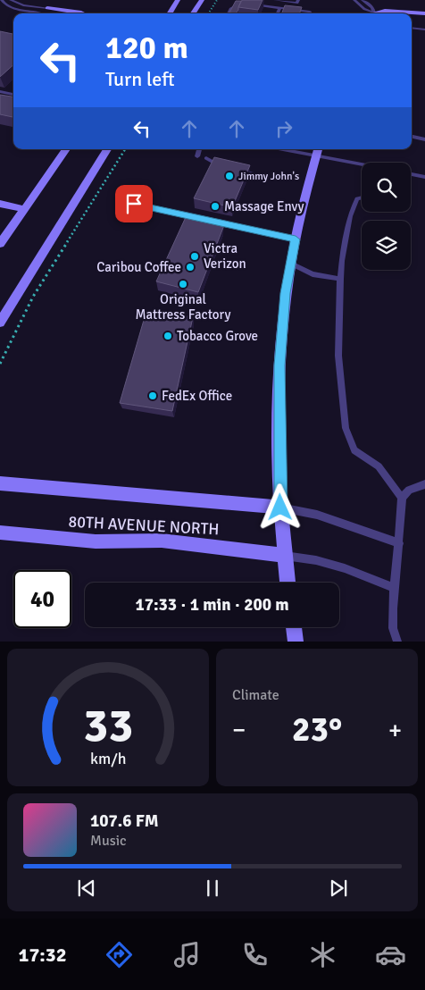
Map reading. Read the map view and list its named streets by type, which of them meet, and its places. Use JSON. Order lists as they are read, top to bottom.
{
  "streets": {
    "street": ["80TH AVENUE NORTH"]
  },
  "places": [
    "Jimmy John's",
    "Massage Envy",
    "Victra Verizon",
    "Caribou Coffee",
    "Original Mattress Factory",
    "Tobacco Grove",
    "FedEx Office"
  ],
  "page": {
    "turn": ["120 m", "Turn left"],
    "limit": "40",
    "trip": "17:33 · 1 min · 200 m",
    "tile": "Climate",
    "heat": ["−", "23°", "+"],
    "song": ["107.6 FM", "Music"],
    "tabs": "17:32",
    "gauge": ["33", "km/h"]
  }
}
